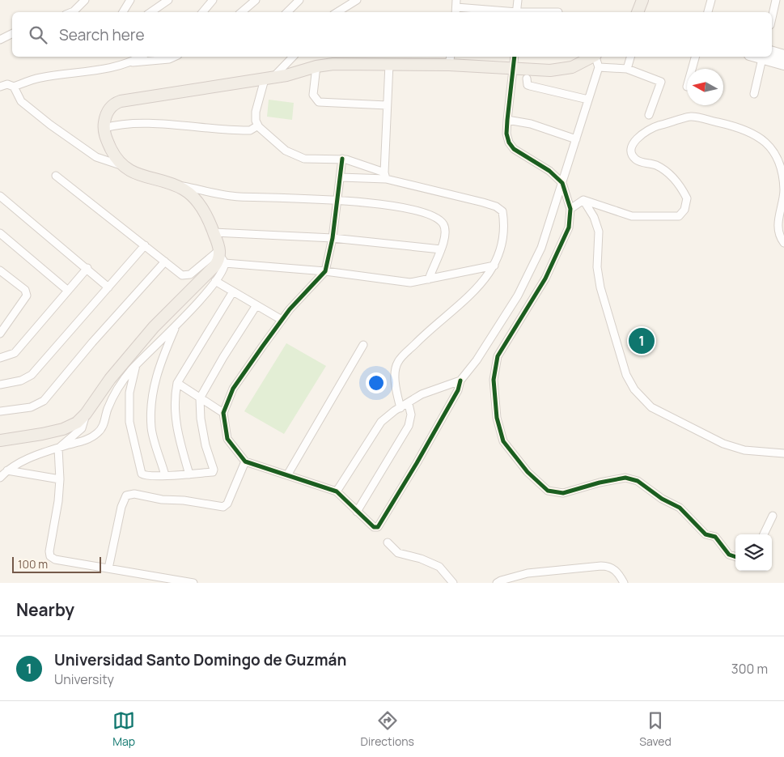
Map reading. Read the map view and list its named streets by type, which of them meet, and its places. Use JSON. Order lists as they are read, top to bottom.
{
  "scale_bar": "100 m",
  "north": "left",
  "page": {
    "search": "Search here",
    "pins": "1",
    "scale": "100 m",
    "heading": "Nearby",
    "list": [
      {
        "mark": "1",
        "name": "Universidad Santo Domingo de Guzmán",
        "note": "University",
        "value": "300 m"
      }
    ],
    "nav": ["Map", "Directions", "Saved"]
  }
}
